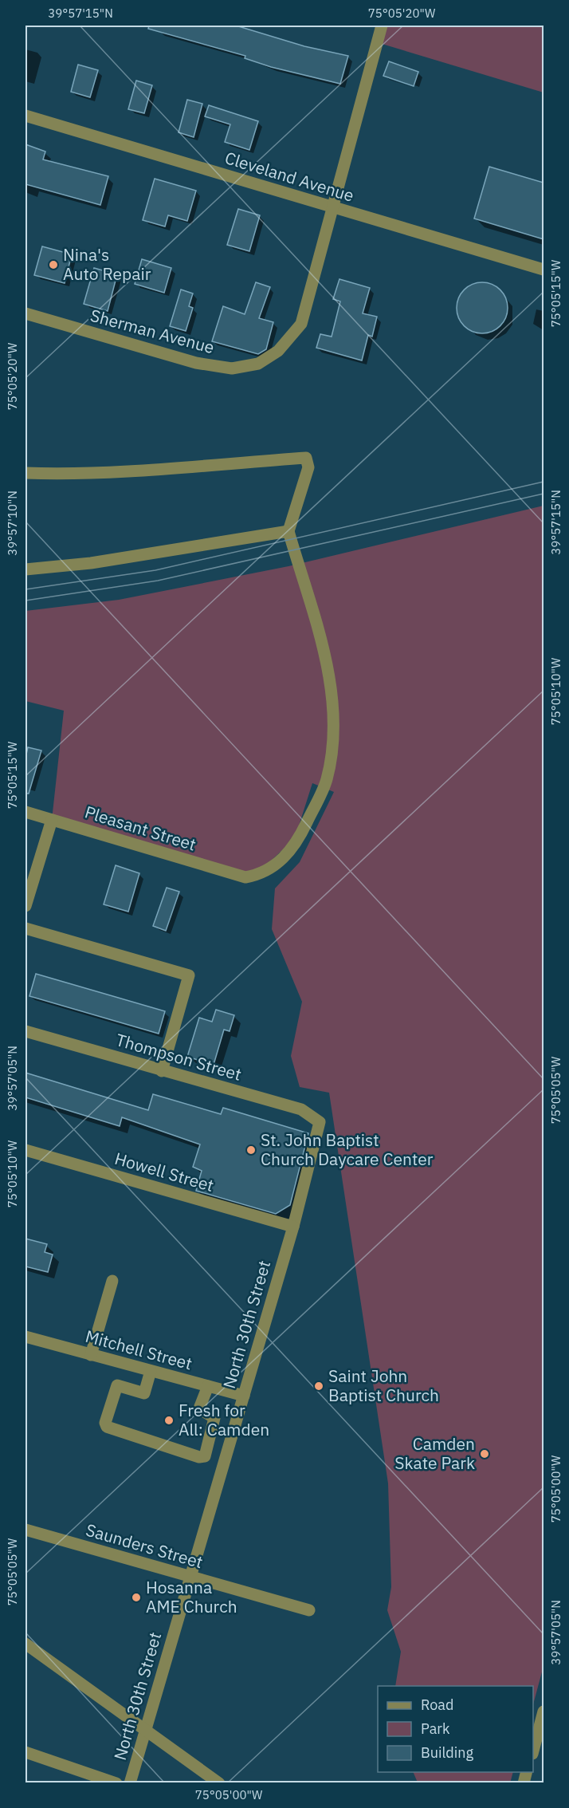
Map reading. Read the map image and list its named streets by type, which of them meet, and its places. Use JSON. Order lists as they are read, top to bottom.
{
  "streets": {
    "street": [
      "Cleveland Avenue",
      "Sherman Avenue",
      "Pleasant Street",
      "Thompson Street",
      "Howell Street",
      "North 30th Street",
      "Mitchell Street",
      "Saunders Street"
    ]
  },
  "crossings": [
    ["Cleveland Avenue", "Sherman Avenue"],
    ["Thompson Street", "North 30th Street"],
    ["Howell Street", "North 30th Street"],
    ["North 30th Street", "Mitchell Street"],
    ["North 30th Street", "Saunders Street"]
  ],
  "places": [
    "Nina's Auto Repair",
    "St. John Baptist Church Daycare Center",
    "Saint John Baptist Church",
    "Fresh for All: Camden",
    "Camden Skate Park",
    "Hosanna AME Church"
  ],
  "legend": ["Road", "Park", "Building"],
  "coordinates": [
    "39°57'15\"N",
    "75°05'20\"W",
    "75°05'15\"W",
    "39°57'10\"N",
    "75°05'10\"W",
    "39°57'05\"N",
    "75°05'05\"W",
    "75°05'00\"W"
  ]
}
